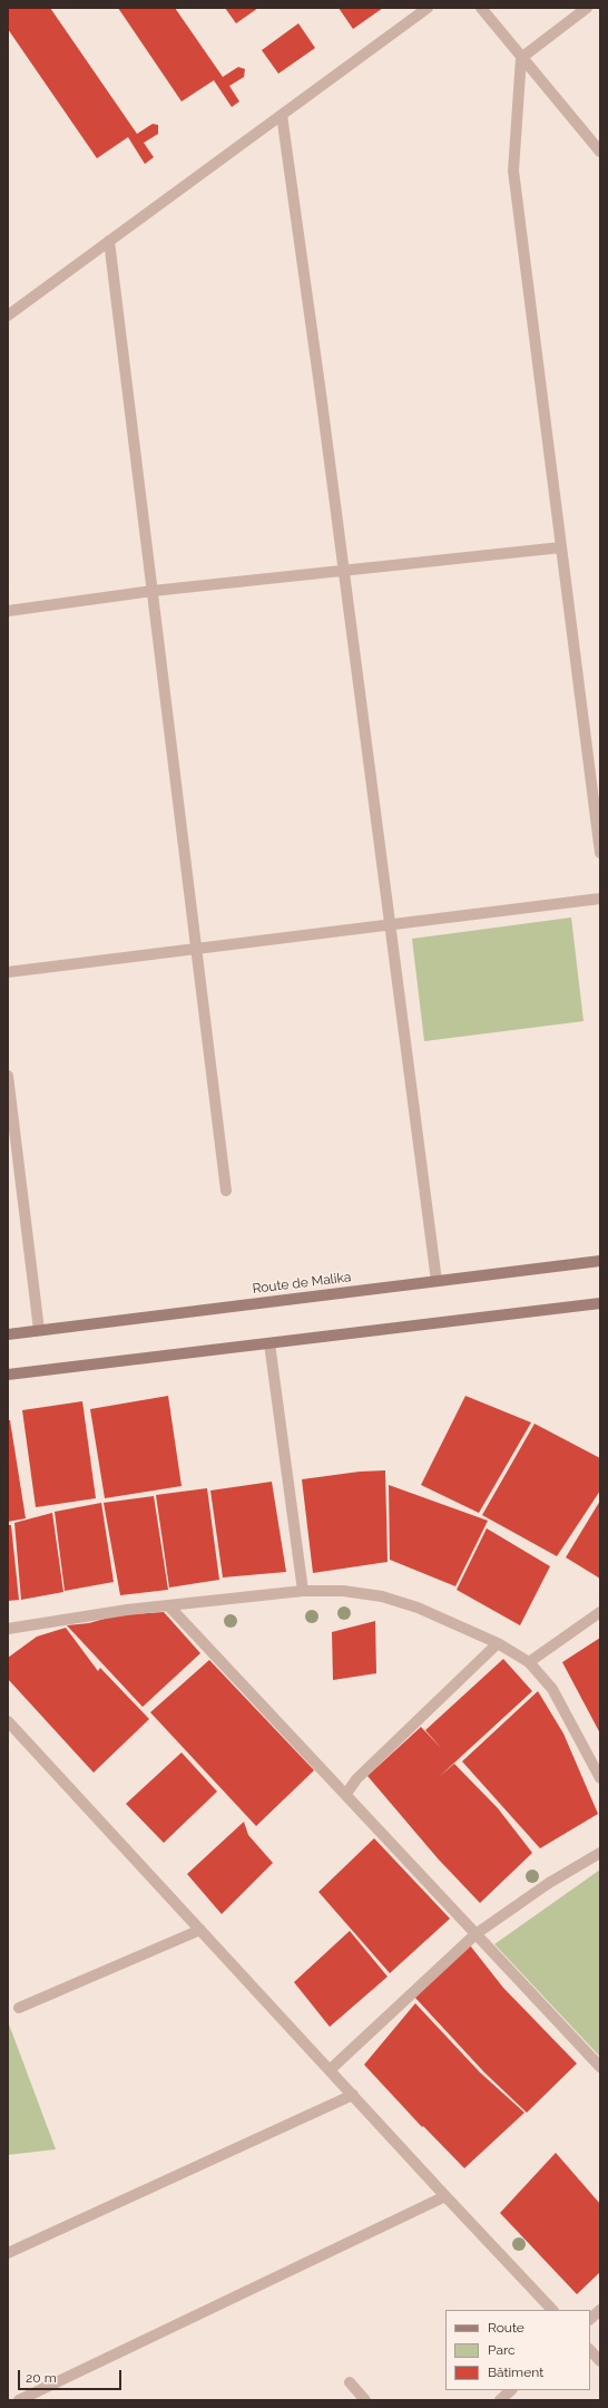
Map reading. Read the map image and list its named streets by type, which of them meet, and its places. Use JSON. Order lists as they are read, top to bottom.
{
  "streets": {
    "main road": ["Route de Malika"]
  },
  "legend": ["Route", "Parc", "Bâtiment"],
  "scale_bar": "20 m"
}
